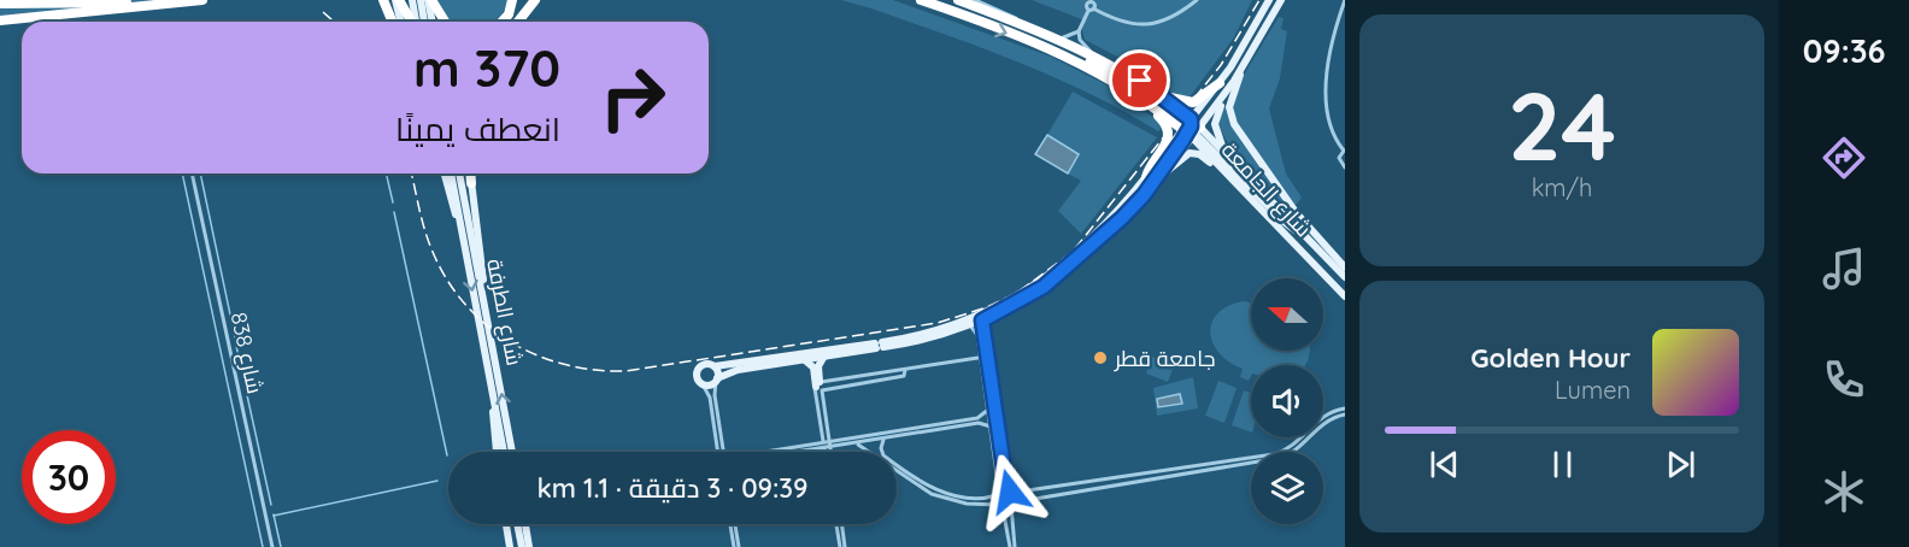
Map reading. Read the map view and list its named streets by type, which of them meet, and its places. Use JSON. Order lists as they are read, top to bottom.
{
  "streets": {
    "main road": ["شارع الجامعة", "شارع الطرفة"],
    "street": ["شارع 838"]
  },
  "places": ["جامعة قطر"],
  "north": "left",
  "page": {
    "tabs": "09:36",
    "tile": ["24", "km/h"],
    "turn": ["370 m", "انعطف يمينًا"],
    "song": ["Golden Hour", "Lumen"],
    "limit": "30",
    "trip": "09:39 · 3 دقيقة · 1.1 km"
  }
}
